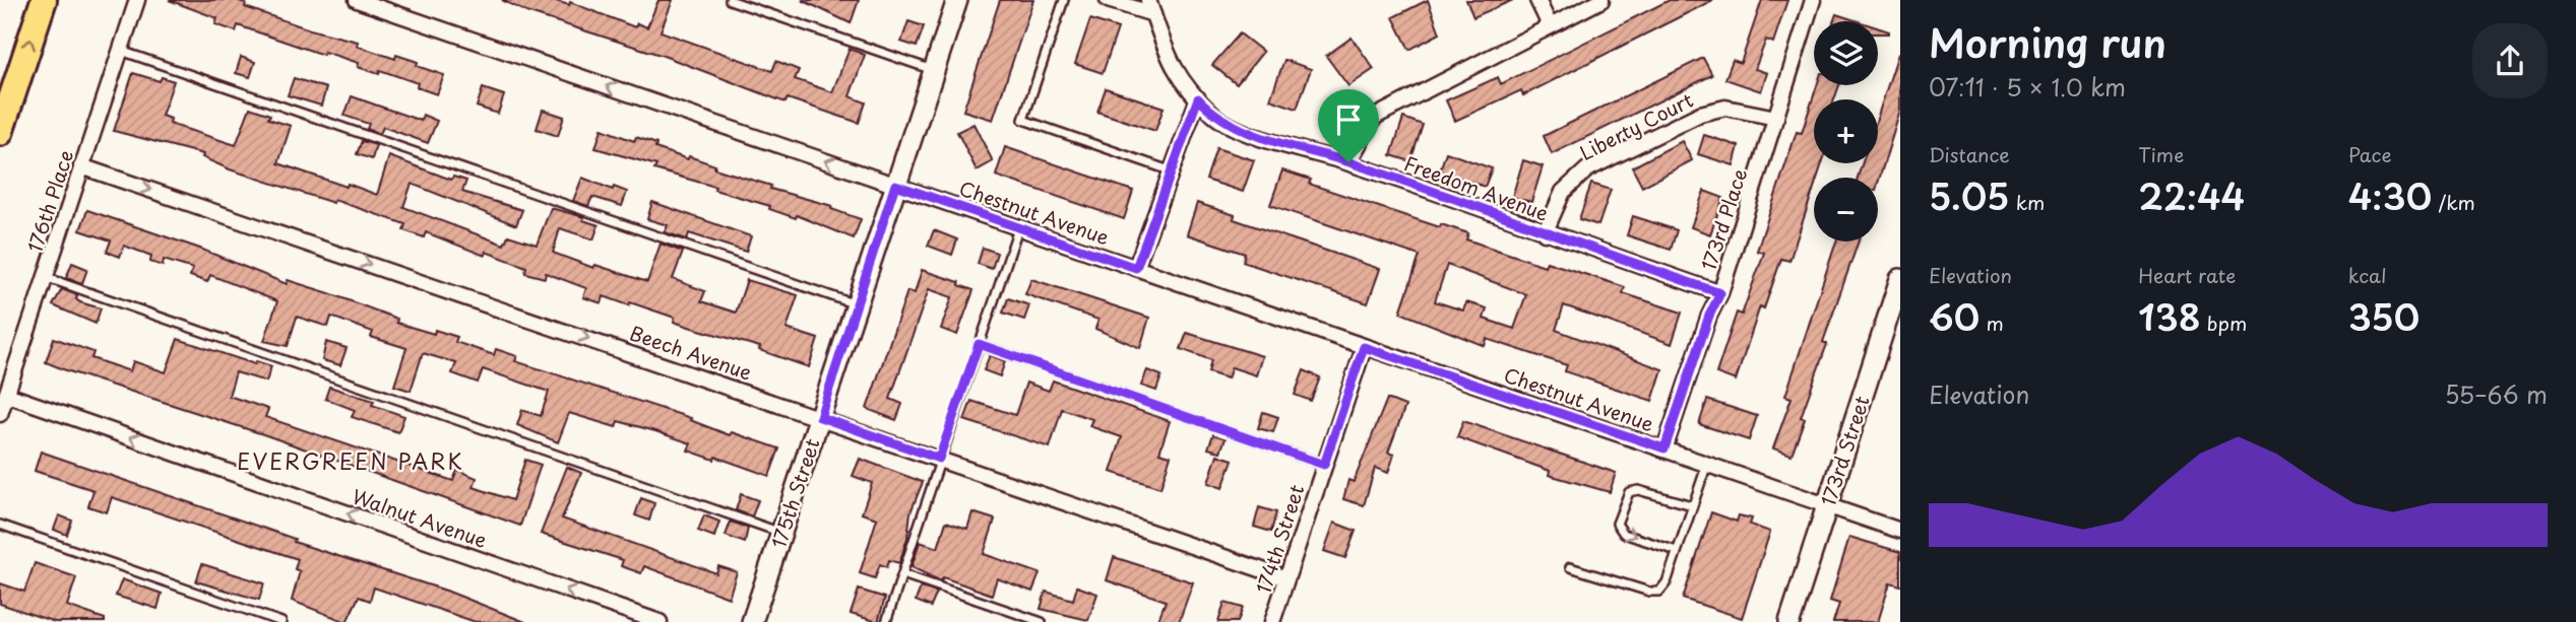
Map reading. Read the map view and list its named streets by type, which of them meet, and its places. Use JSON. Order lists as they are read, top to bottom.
{
  "streets": {
    "street": [
      "Liberty Court",
      "Freedom Avenue",
      "176th Place",
      "Chestnut Avenue",
      "173rd Place",
      "Beech Avenue",
      "173rd Street",
      "175th Street",
      "Walnut Avenue",
      "174th Street"
    ]
  },
  "crossings": [
    ["Liberty Court", "Freedom Avenue"],
    ["Liberty Court", "173rd Place"],
    ["Freedom Avenue", "173rd Place"],
    ["176th Place", "Beech Avenue"],
    ["176th Place", "Walnut Avenue"],
    ["Chestnut Avenue", "173rd Place"],
    ["Chestnut Avenue", "173rd Street"],
    ["Chestnut Avenue", "175th Street"],
    ["Chestnut Avenue", "174th Street"],
    ["Beech Avenue", "175th Street"],
    ["Beech Avenue", "174th Street"]
  ],
  "one_way": ["Beech Avenue", "Walnut Avenue"],
  "districts": ["EVERGREEN PARK"],
  "page": {
    "heading": ["Morning run", "07:11 · 5 × 1.0 km"],
    "map_buttons": ["+", "−"],
    "stats": [
      ["Distance", "5.05 km"],
      ["Time", "22:44"],
      ["Pace", "4:30 /km"],
      ["Elevation", "60 m"],
      ["Heart rate", "138 bpm"],
      ["kcal", "350"]
    ],
    "chart": ["Elevation", "55–66 m"]
  }
}
